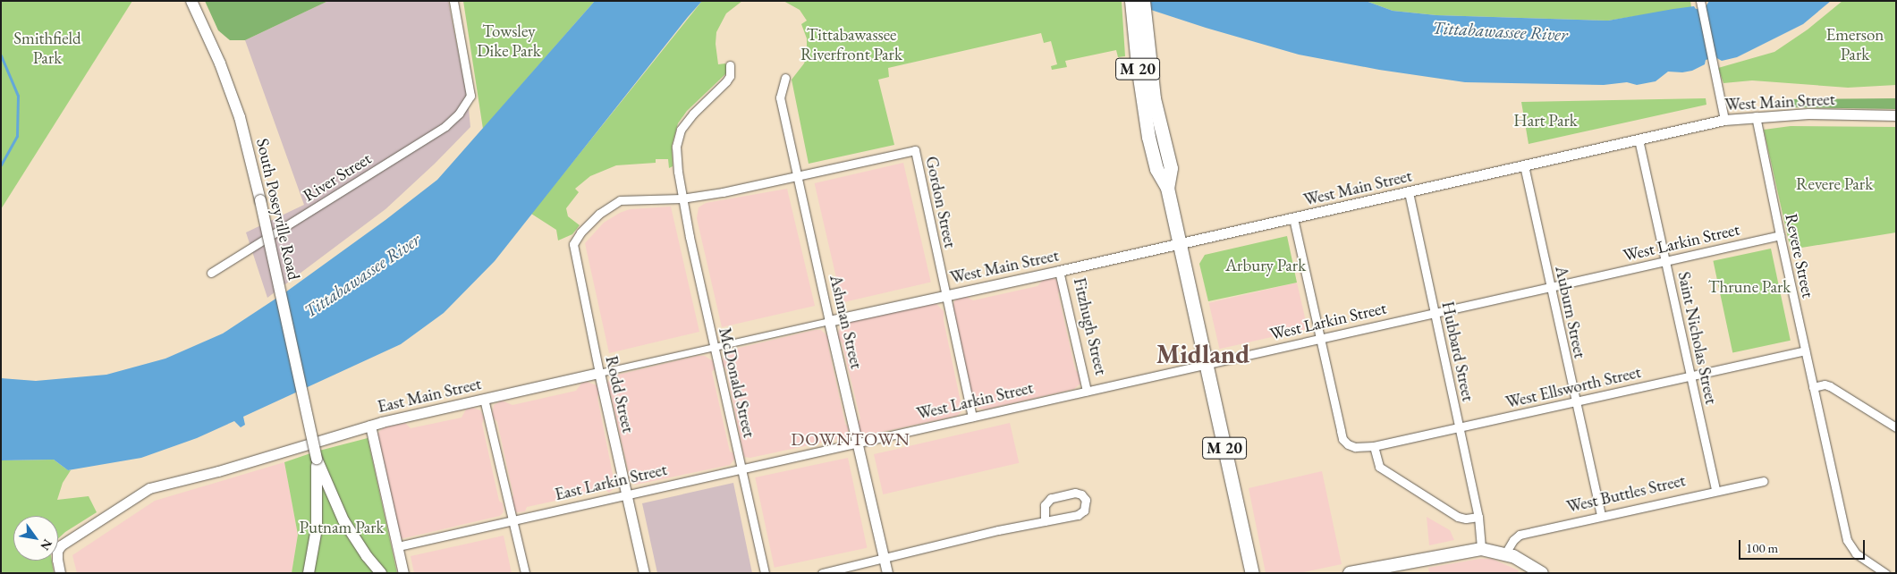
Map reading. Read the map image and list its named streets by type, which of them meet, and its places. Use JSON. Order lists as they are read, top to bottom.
{
  "streets": {
    "highway": ["M 20"],
    "main road": ["South Poseyville Road"],
    "street": [
      "West Main Street",
      "River Street",
      "Gordon Street",
      "West Larkin Street",
      "Revere Street",
      "Auburn Street",
      "Ashman Street",
      "Fitzhugh Street",
      "Saint Nicholas Street",
      "Hubbard Street",
      "McDonald Street",
      "West Ellsworth Street",
      "Rodd Street",
      "East Main Street",
      "East Larkin Street",
      "West Buttles Street"
    ]
  },
  "crossings": [
    ["M 20", "West Main Street"],
    ["M 20", "West Larkin Street"],
    ["West Main Street", "Gordon Street"],
    ["West Main Street", "Revere Street"],
    ["West Main Street", "Auburn Street"],
    ["West Main Street", "Ashman Street"],
    ["West Main Street", "Fitzhugh Street"],
    ["West Main Street", "Saint Nicholas Street"],
    ["West Main Street", "Hubbard Street"],
    ["West Main Street", "East Main Street"],
    ["Gordon Street", "West Larkin Street"],
    ["Gordon Street", "Rodd Street"],
    ["West Larkin Street", "Revere Street"],
    ["West Larkin Street", "Auburn Street"],
    ["West Larkin Street", "Ashman Street"],
    ["West Larkin Street", "Fitzhugh Street"],
    ["West Larkin Street", "Saint Nicholas Street"],
    ["West Larkin Street", "Hubbard Street"],
    ["West Larkin Street", "West Ellsworth Street"],
    ["West Larkin Street", "East Larkin Street"],
    ["Revere Street", "West Ellsworth Street"],
    ["Auburn Street", "West Ellsworth Street"],
    ["Auburn Street", "West Buttles Street"],
    ["Ashman Street", "Rodd Street"],
    ["Ashman Street", "East Main Street"],
    ["Ashman Street", "East Larkin Street"],
    ["Saint Nicholas Street", "West Ellsworth Street"],
    ["Saint Nicholas Street", "West Buttles Street"],
    ["Hubbard Street", "West Ellsworth Street"],
    ["McDonald Street", "Rodd Street"],
    ["McDonald Street", "East Main Street"],
    ["McDonald Street", "East Larkin Street"],
    ["Rodd Street", "East Main Street"],
    ["Rodd Street", "East Larkin Street"]
  ],
  "districts": ["Midland", "DOWNTOWN"],
  "water": ["Tittabawassee River"],
  "parks": [
    "Towsley Dike Park",
    "Tittabawassee Riverfront Park",
    "Emerson Park",
    "Smithfield Park",
    "Hart Park",
    "Revere Park",
    "Arbury Park",
    "Thrune Park",
    "Putnam Park"
  ],
  "scale_bar": "100 m",
  "north": "bottom right"
}
